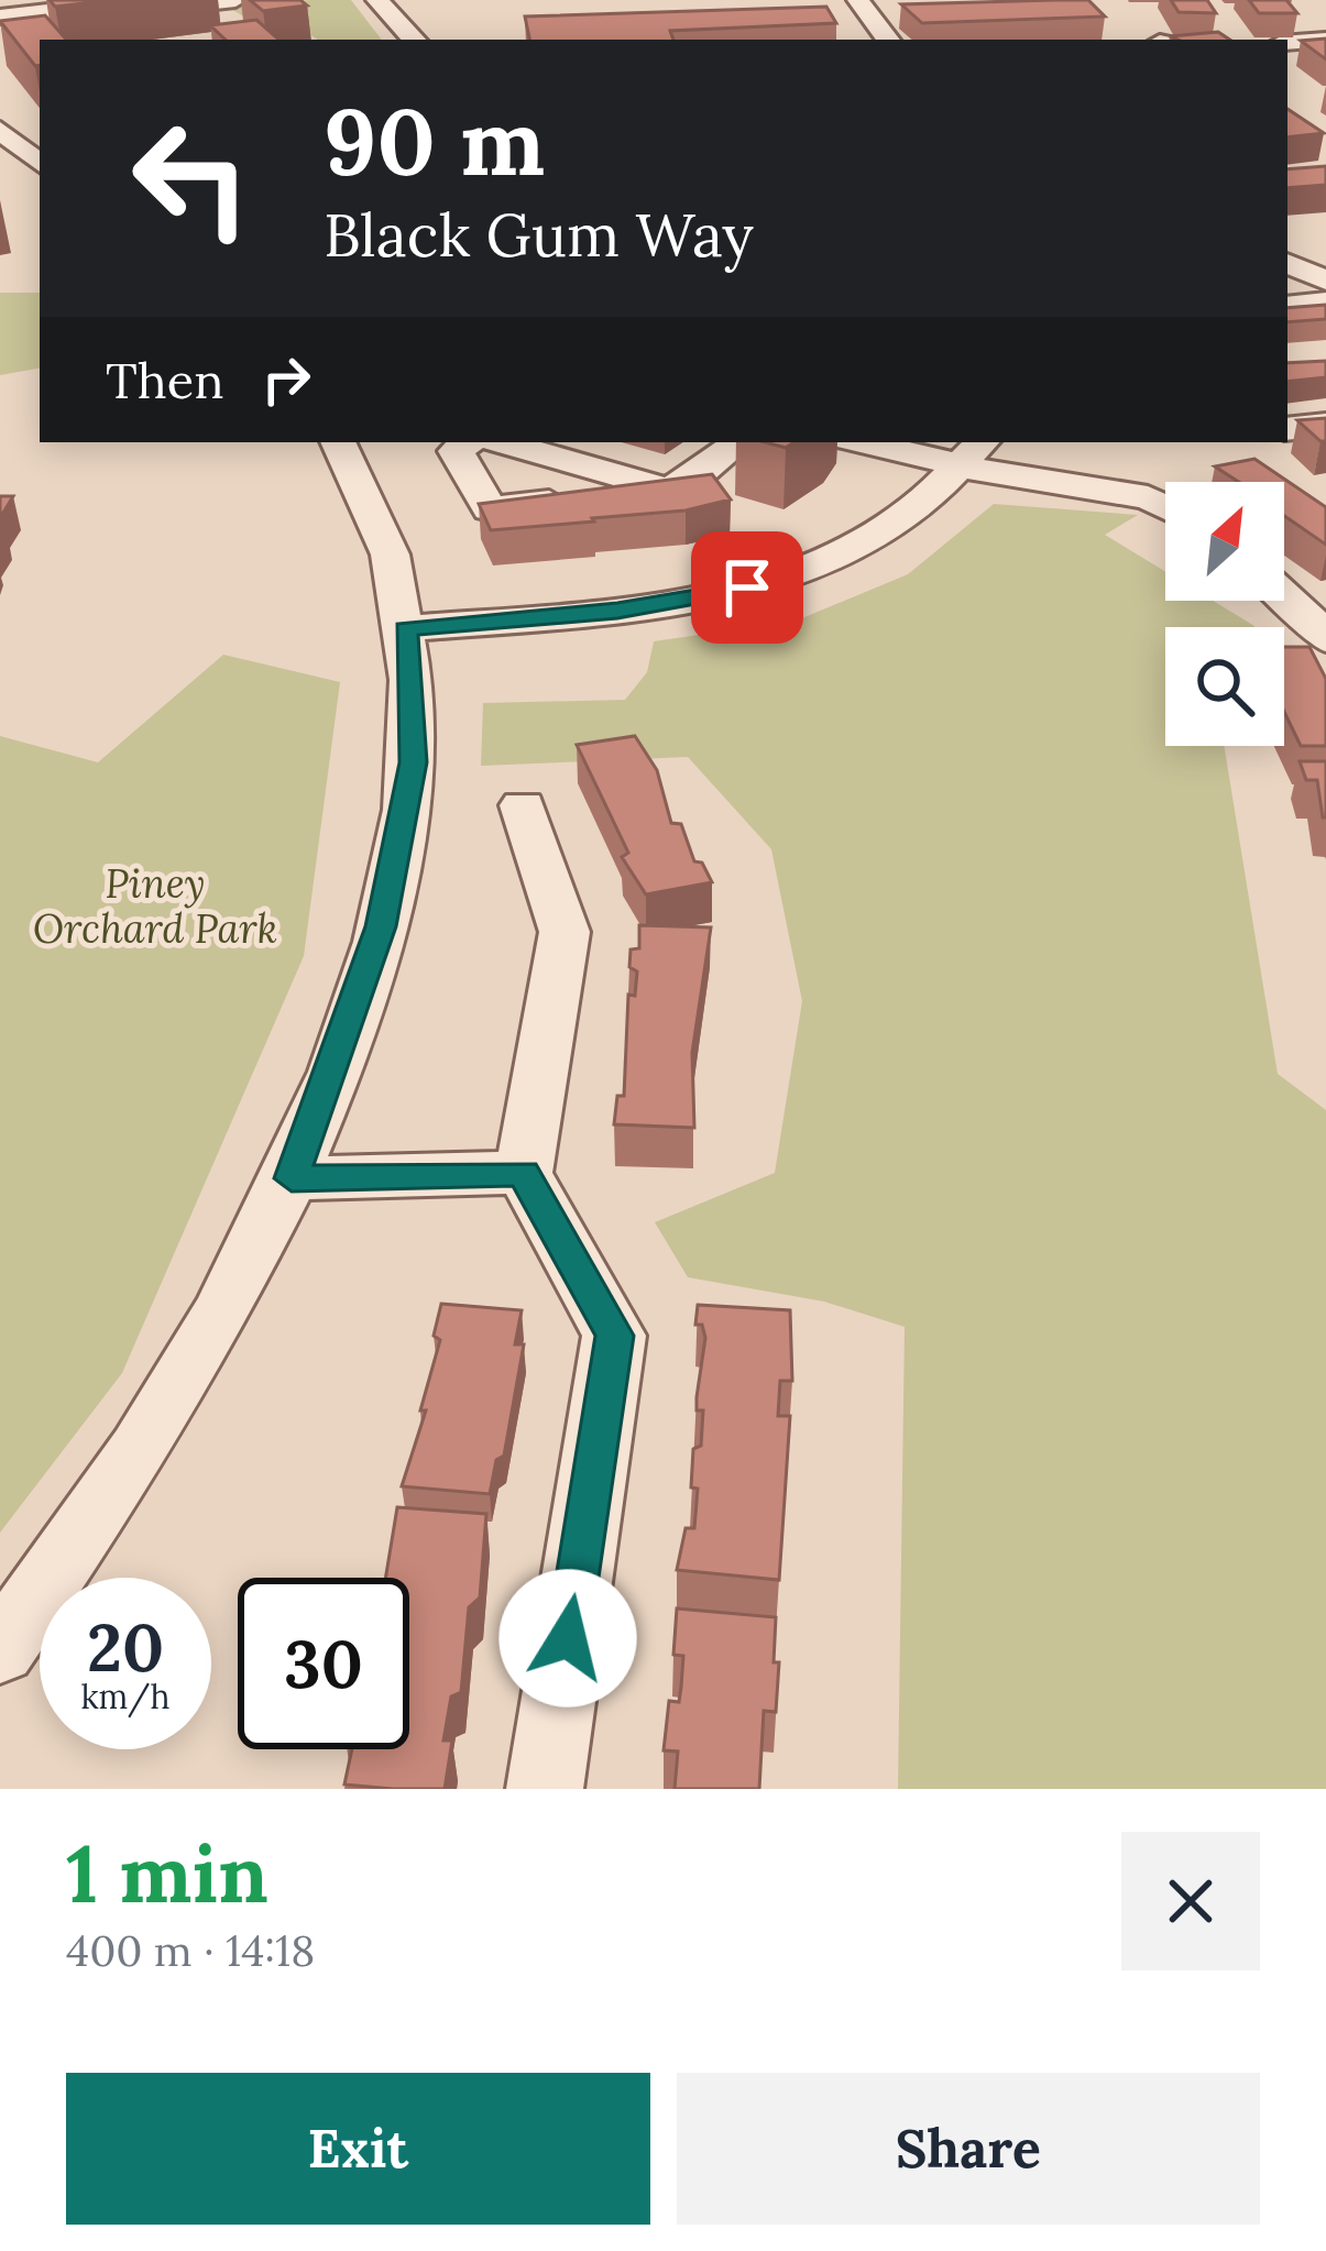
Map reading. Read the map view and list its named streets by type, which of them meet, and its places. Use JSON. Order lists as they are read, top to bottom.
{
  "parks": ["Piney Orchard Park"],
  "north": "top right",
  "page": {
    "turn": ["90 m", "Black Gum Way"],
    "then": "Then",
    "speed": "20 km/h",
    "limit": "30",
    "heading": ["1 min", "400 m · 14:18"],
    "buttons": ["Exit", "Share"]
  }
}
